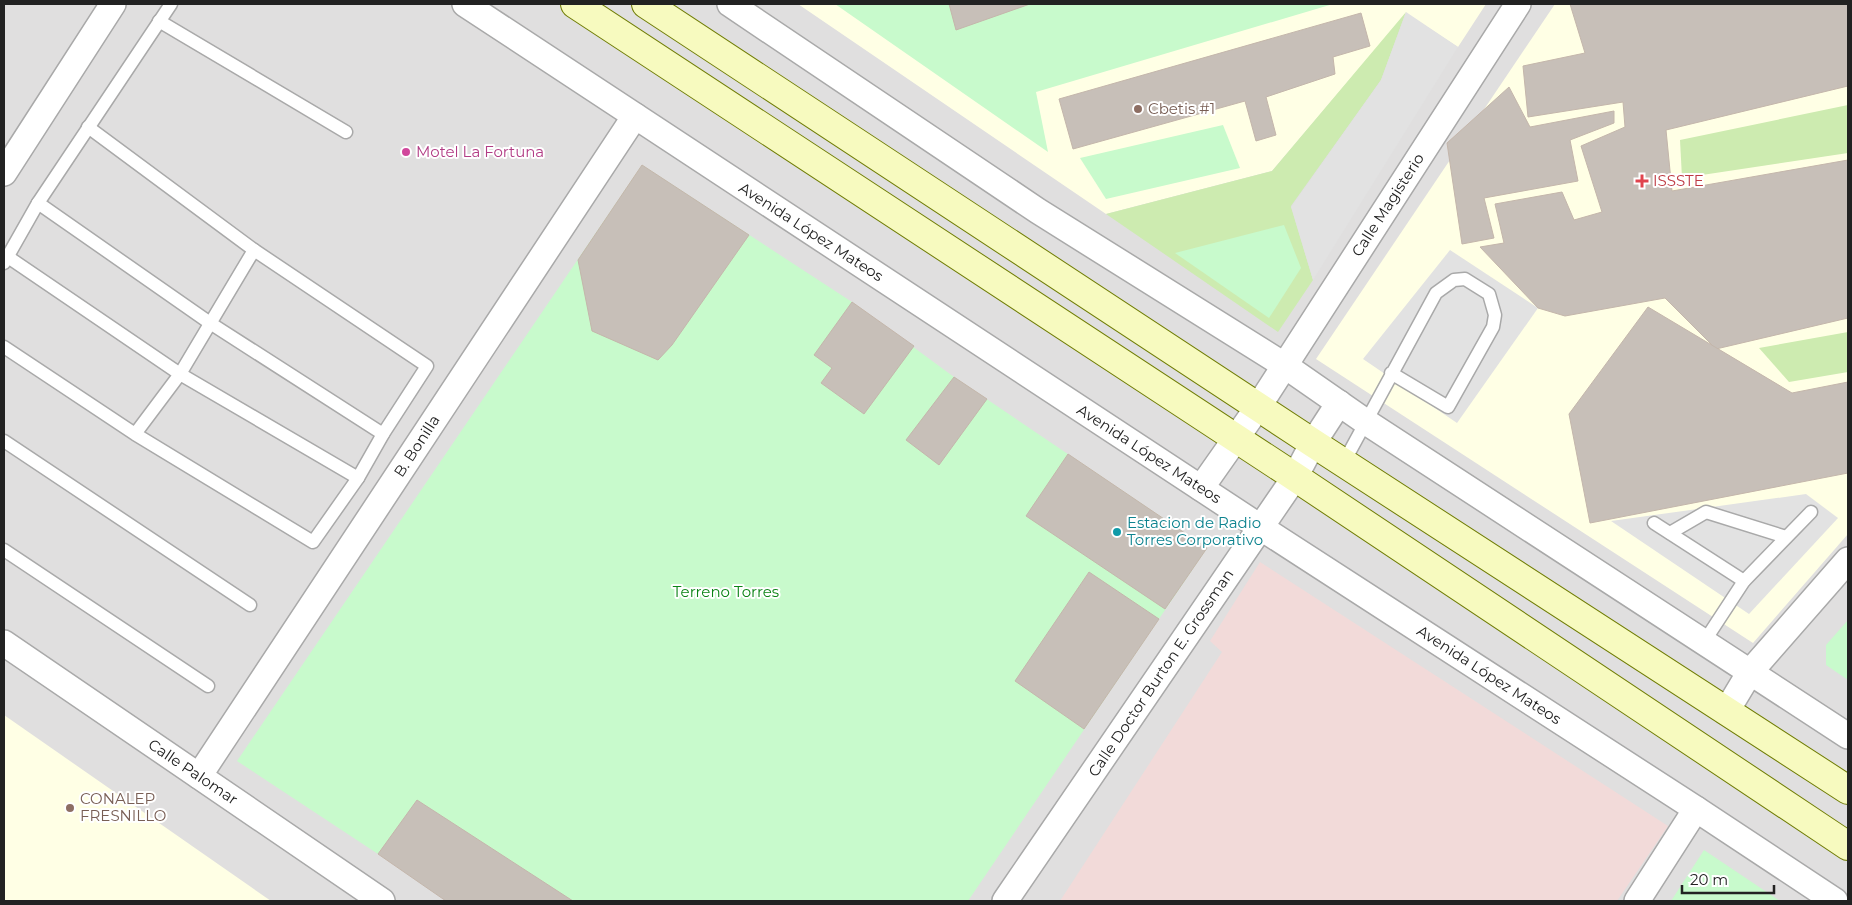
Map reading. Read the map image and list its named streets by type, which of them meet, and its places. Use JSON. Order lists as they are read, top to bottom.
{
  "streets": {
    "street": [
      "Calle Magisterio",
      "Avenida López Mateos",
      "B. Bonilla",
      "Calle Doctor Burton E. Grossman",
      "Calle Palomar"
    ]
  },
  "crossings": [
    ["Calle Magisterio", "Avenida López Mateos"],
    ["Avenida López Mateos", "B. Bonilla"],
    ["Avenida López Mateos", "Calle Doctor Burton E. Grossman"],
    ["B. Bonilla", "Calle Palomar"]
  ],
  "parks": ["Terreno Torres"],
  "places": {
    "other": [
      "Cbetis #1",
      "Motel La Fortuna",
      "Estacion de Radio Torres Corporativo",
      "CONALEP FRESNILLO"
    ],
    "health": ["ISSSTE"]
  },
  "scale_bar": "20 m"
}
